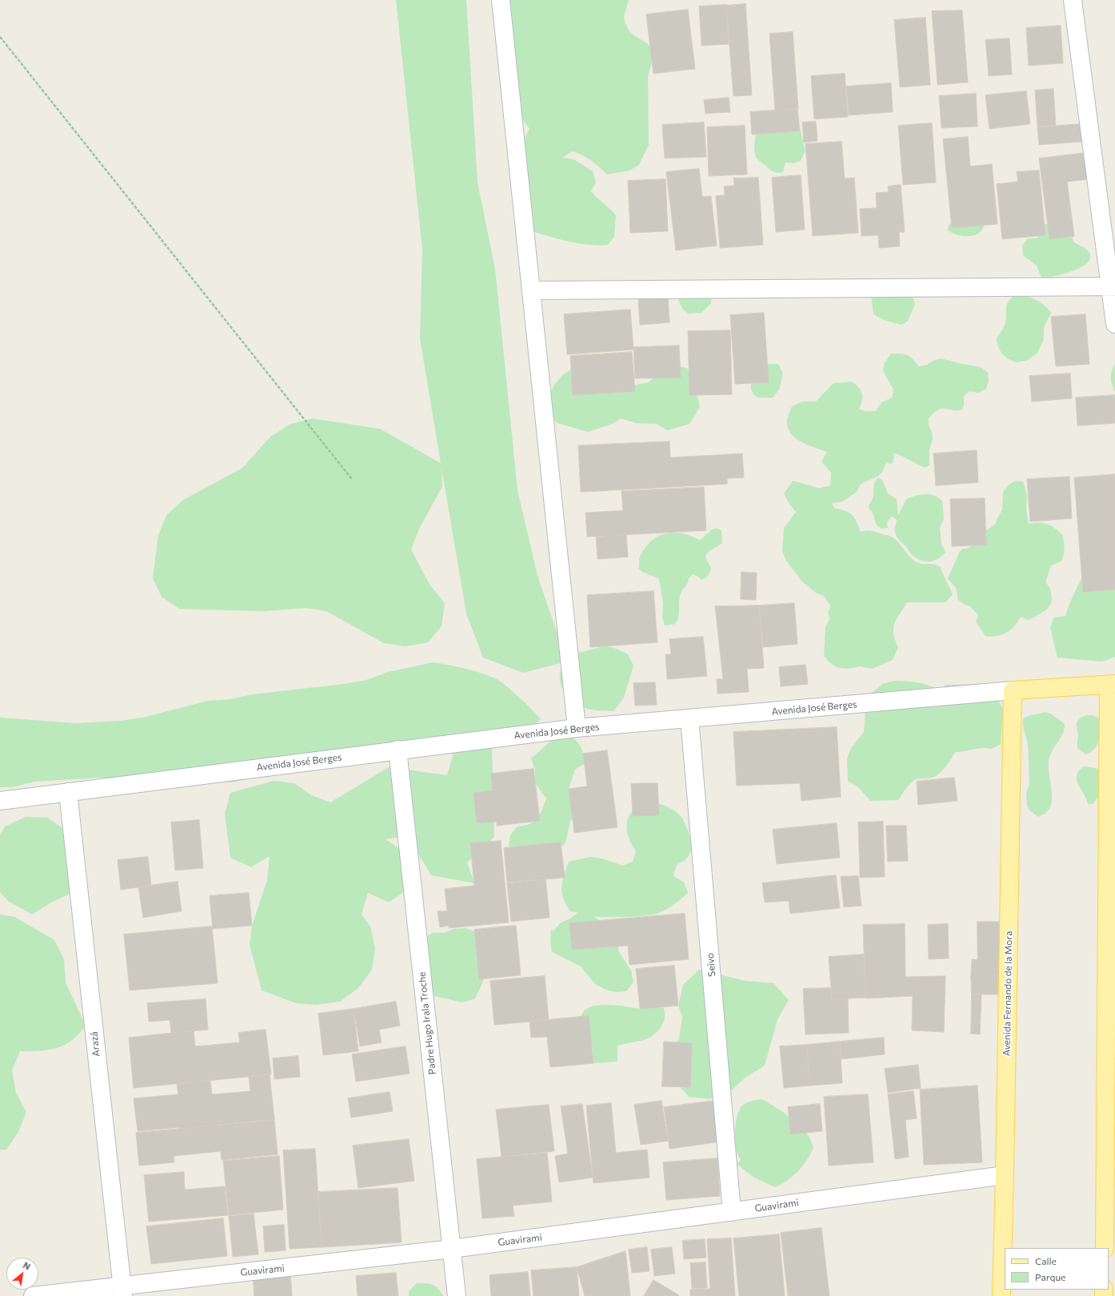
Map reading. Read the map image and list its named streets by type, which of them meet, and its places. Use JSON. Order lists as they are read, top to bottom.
{
  "streets": {
    "main road": ["Avenida José Berges", "Avenida Fernando de la Mora"],
    "street": [
      "Seivo",
      "Padre Hugo Irala Troche",
      "Arazá",
      "Guavirami"
    ]
  },
  "crossings": [
    ["Avenida José Berges", "Seivo"],
    ["Avenida José Berges", "Avenida Fernando de la Mora"],
    ["Avenida José Berges", "Padre Hugo Irala Troche"],
    ["Avenida José Berges", "Arazá"],
    ["Seivo", "Guavirami"],
    ["Avenida Fernando de la Mora", "Guavirami"],
    ["Padre Hugo Irala Troche", "Guavirami"],
    ["Arazá", "Guavirami"]
  ],
  "legend": ["Calle", "Parque"],
  "north": "top right"
}
